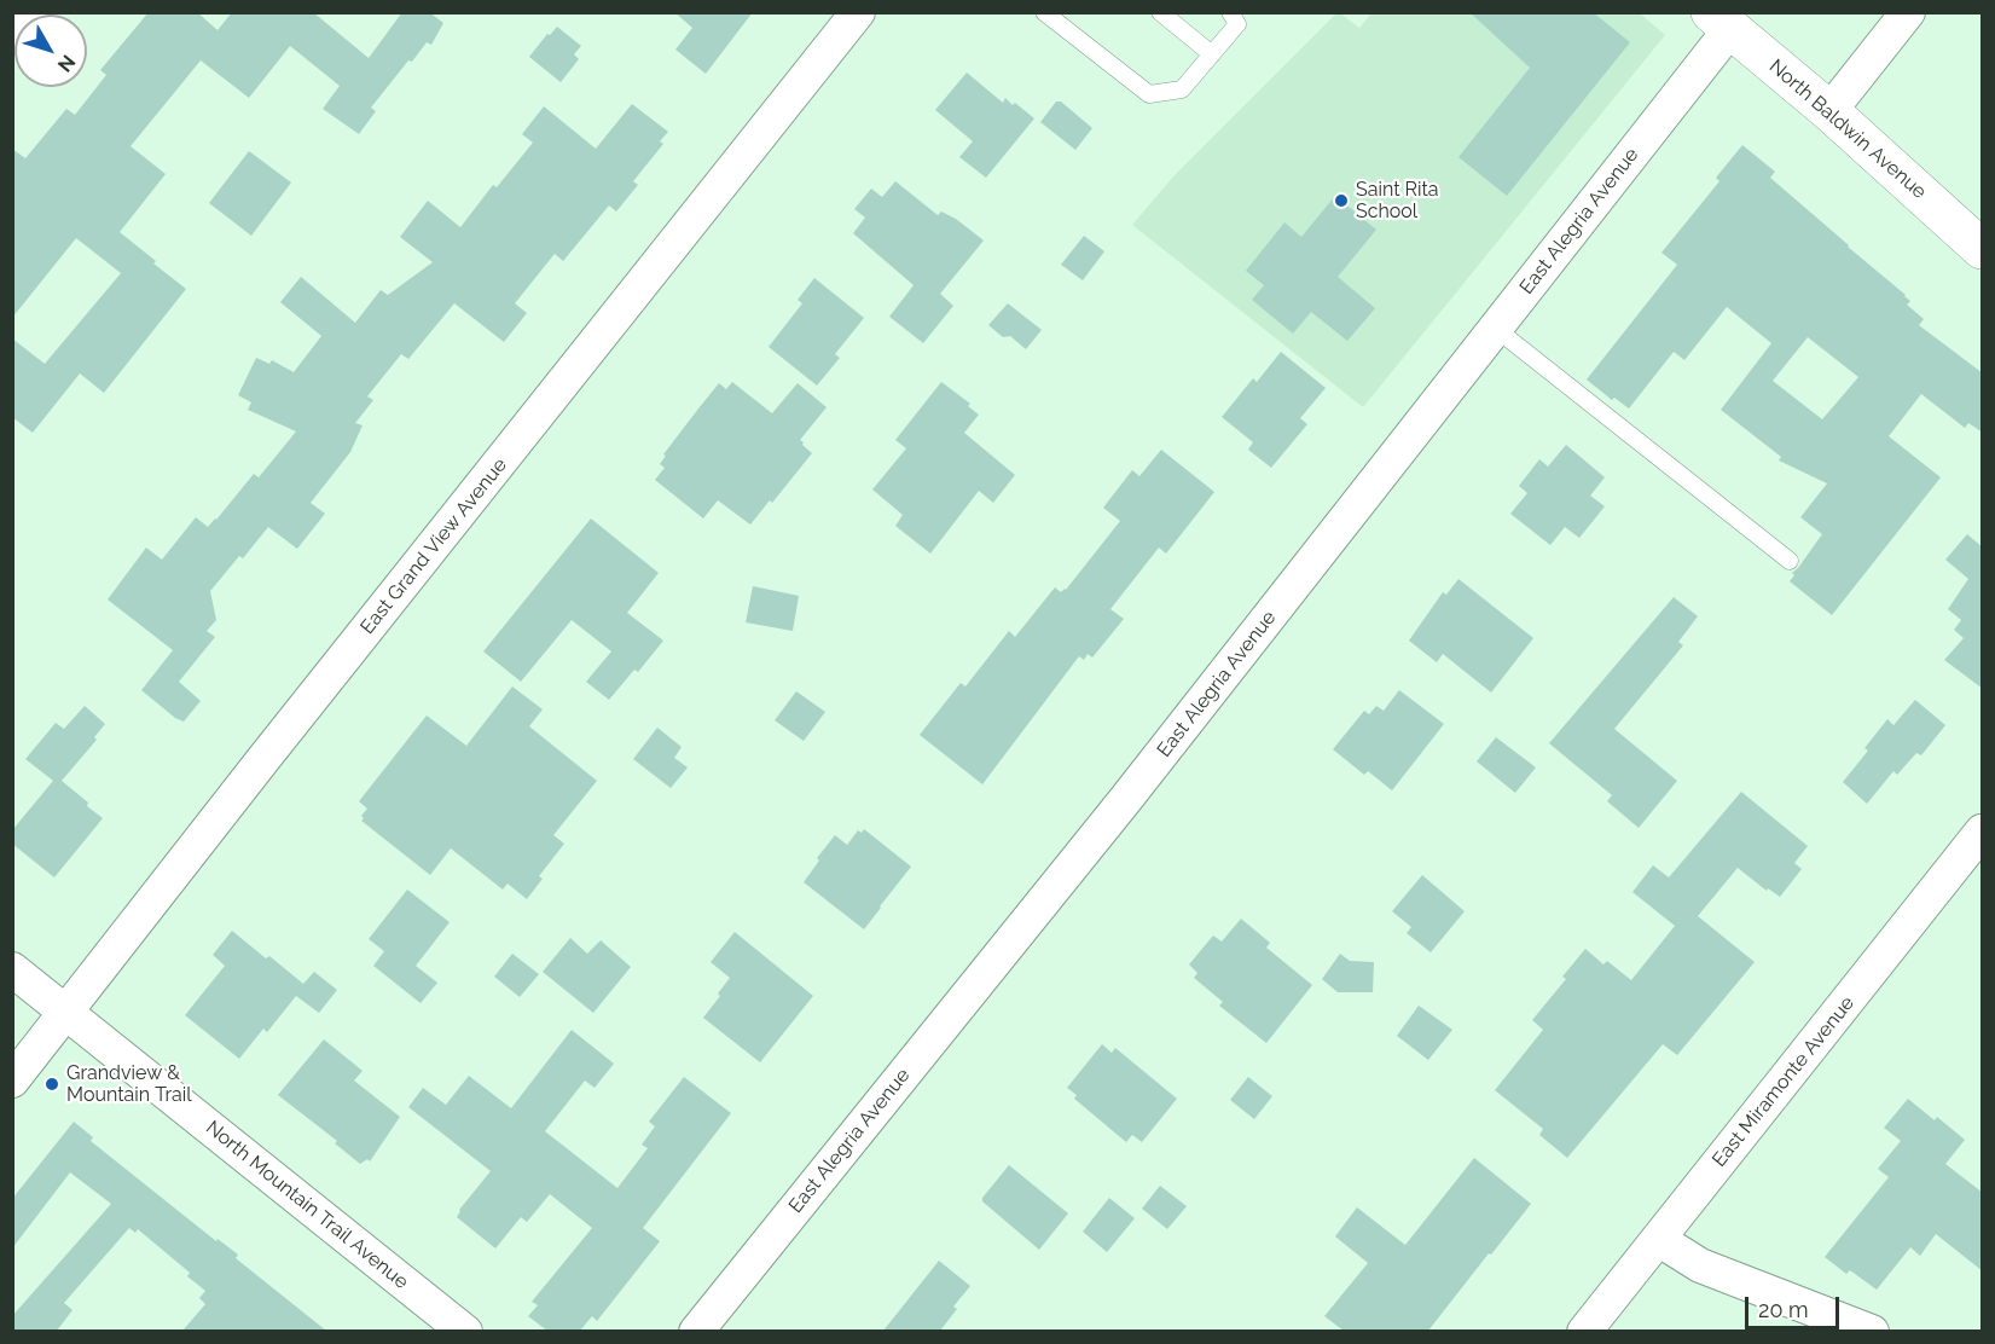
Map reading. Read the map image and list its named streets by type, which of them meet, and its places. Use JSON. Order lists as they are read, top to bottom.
{
  "streets": {
    "street": [
      "North Baldwin Avenue",
      "East Alegria Avenue",
      "East Grand View Avenue",
      "East Miramonte Avenue",
      "North Mountain Trail Avenue"
    ]
  },
  "crossings": [
    ["North Baldwin Avenue", "East Alegria Avenue"],
    ["East Grand View Avenue", "North Mountain Trail Avenue"]
  ],
  "places": ["Saint Rita School", "Grandview & Mountain Trail"],
  "scale_bar": "20 m",
  "north": "bottom right"
}
